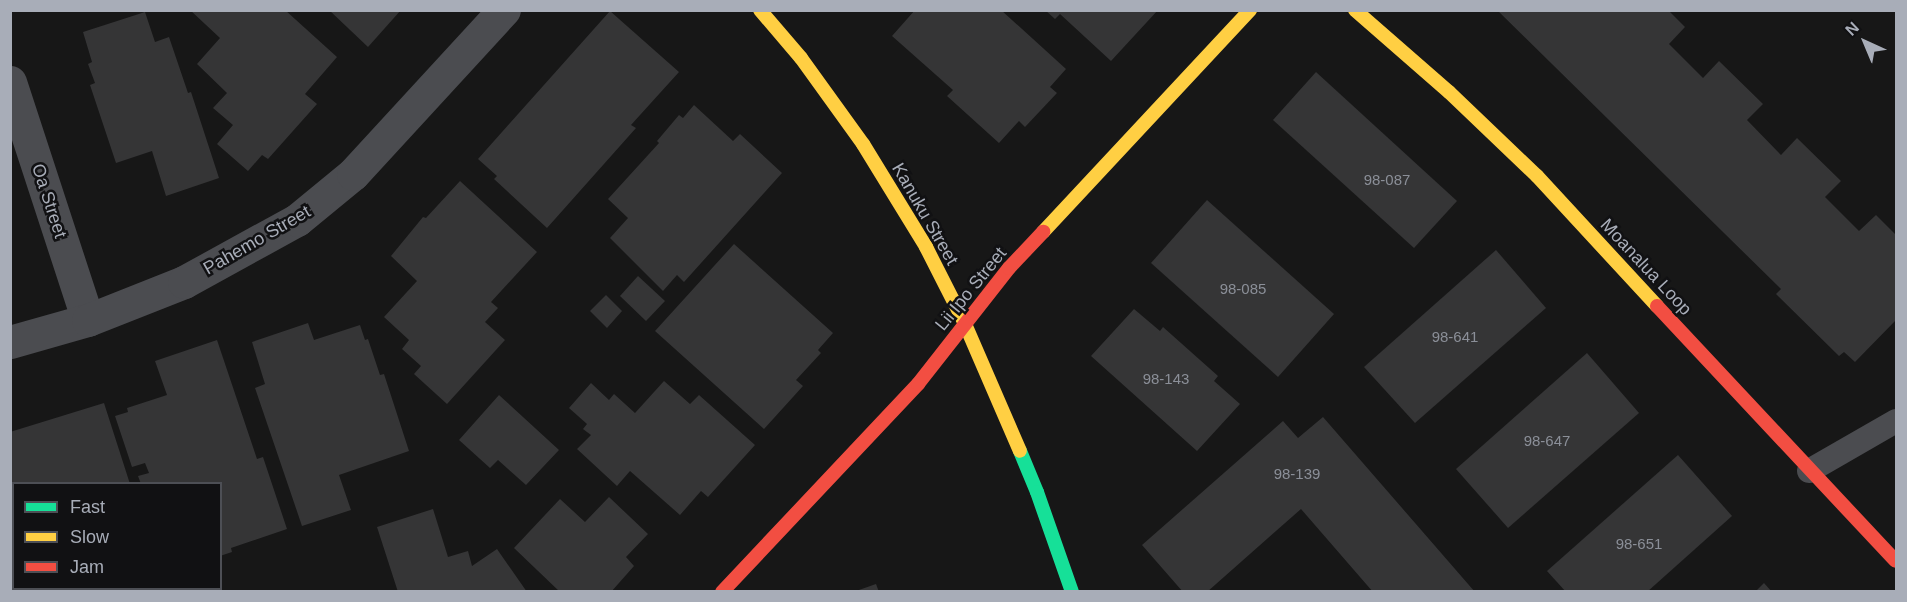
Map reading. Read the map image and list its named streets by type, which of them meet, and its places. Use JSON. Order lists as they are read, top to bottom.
{
  "streets": {
    "street": [
      "Oa Street",
      "Kanuku Street",
      "Pahemo Street",
      "Moanalua Loop",
      "Lii Ipo Street"
    ]
  },
  "crossings": [
    ["Oa Street", "Pahemo Street"],
    ["Kanuku Street", "Lii Ipo Street"]
  ],
  "house_numbers": [
    "98-087",
    "98-085",
    "98-641",
    "98-143",
    "98-647",
    "98-139",
    "98-651"
  ],
  "legend": ["Fast", "Slow", "Jam"],
  "north": "top left"
}
